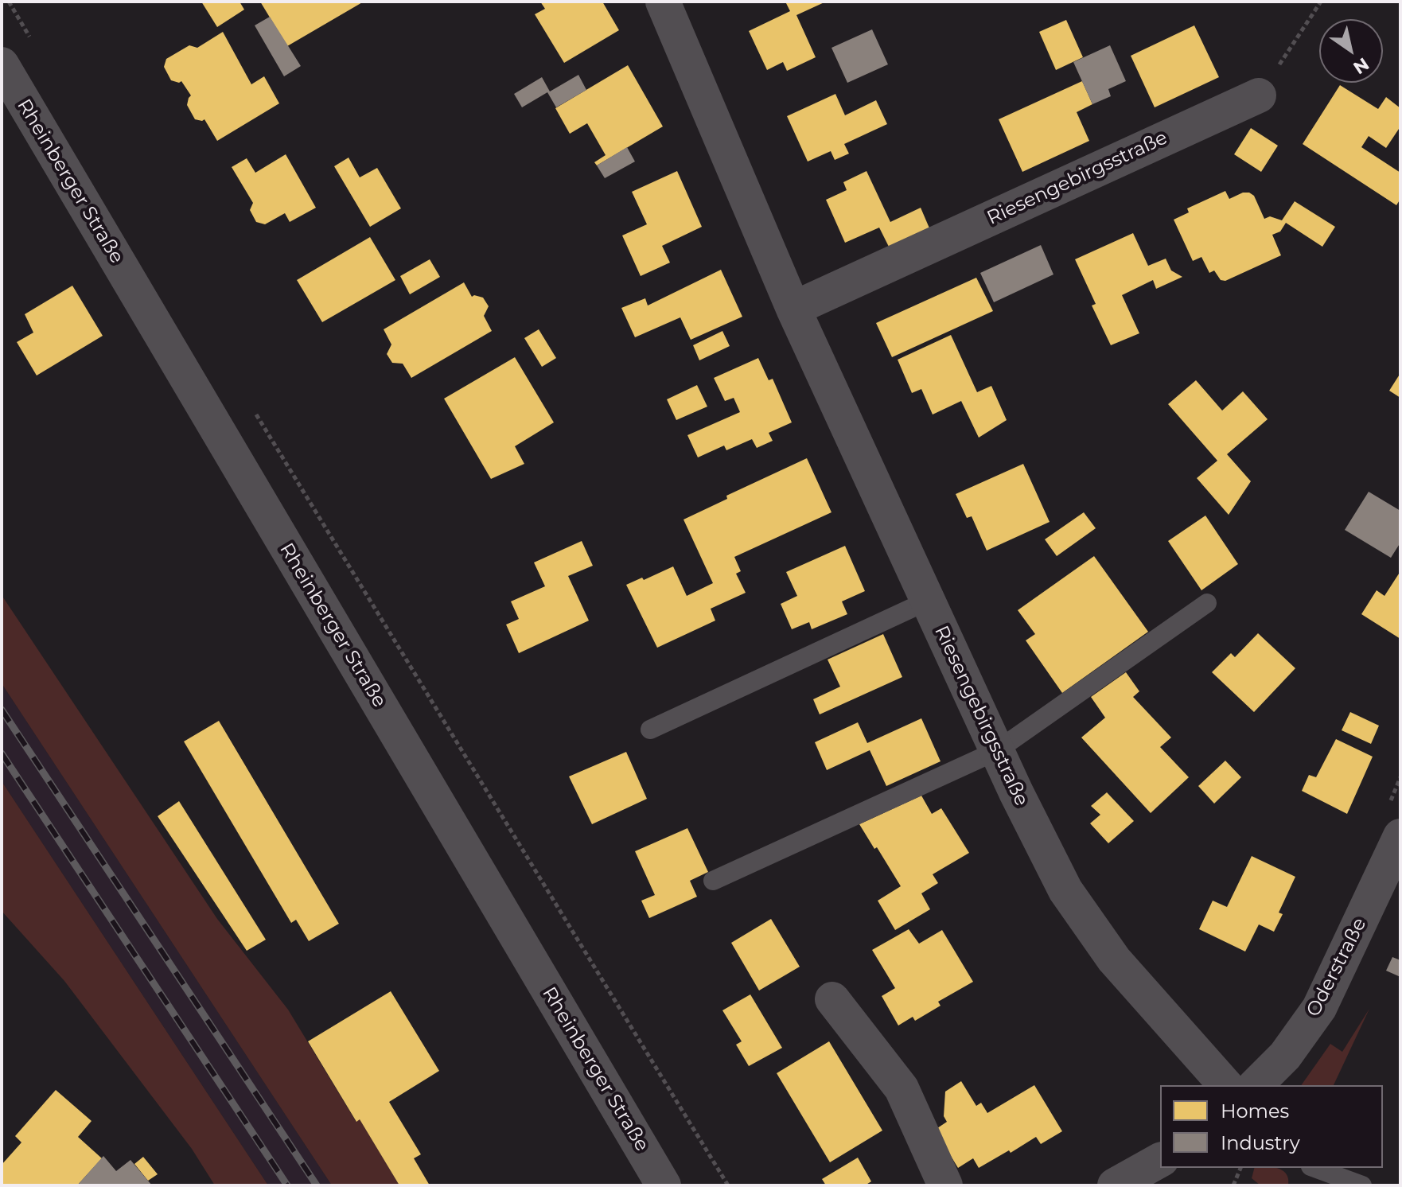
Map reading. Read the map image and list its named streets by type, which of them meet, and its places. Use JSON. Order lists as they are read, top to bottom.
{
  "streets": {
    "street": ["Riesengebirgsstraße", "Rheinberger Straße", "Oderstraße"]
  },
  "legend": ["Homes", "Industry"],
  "north": "bottom right"
}
